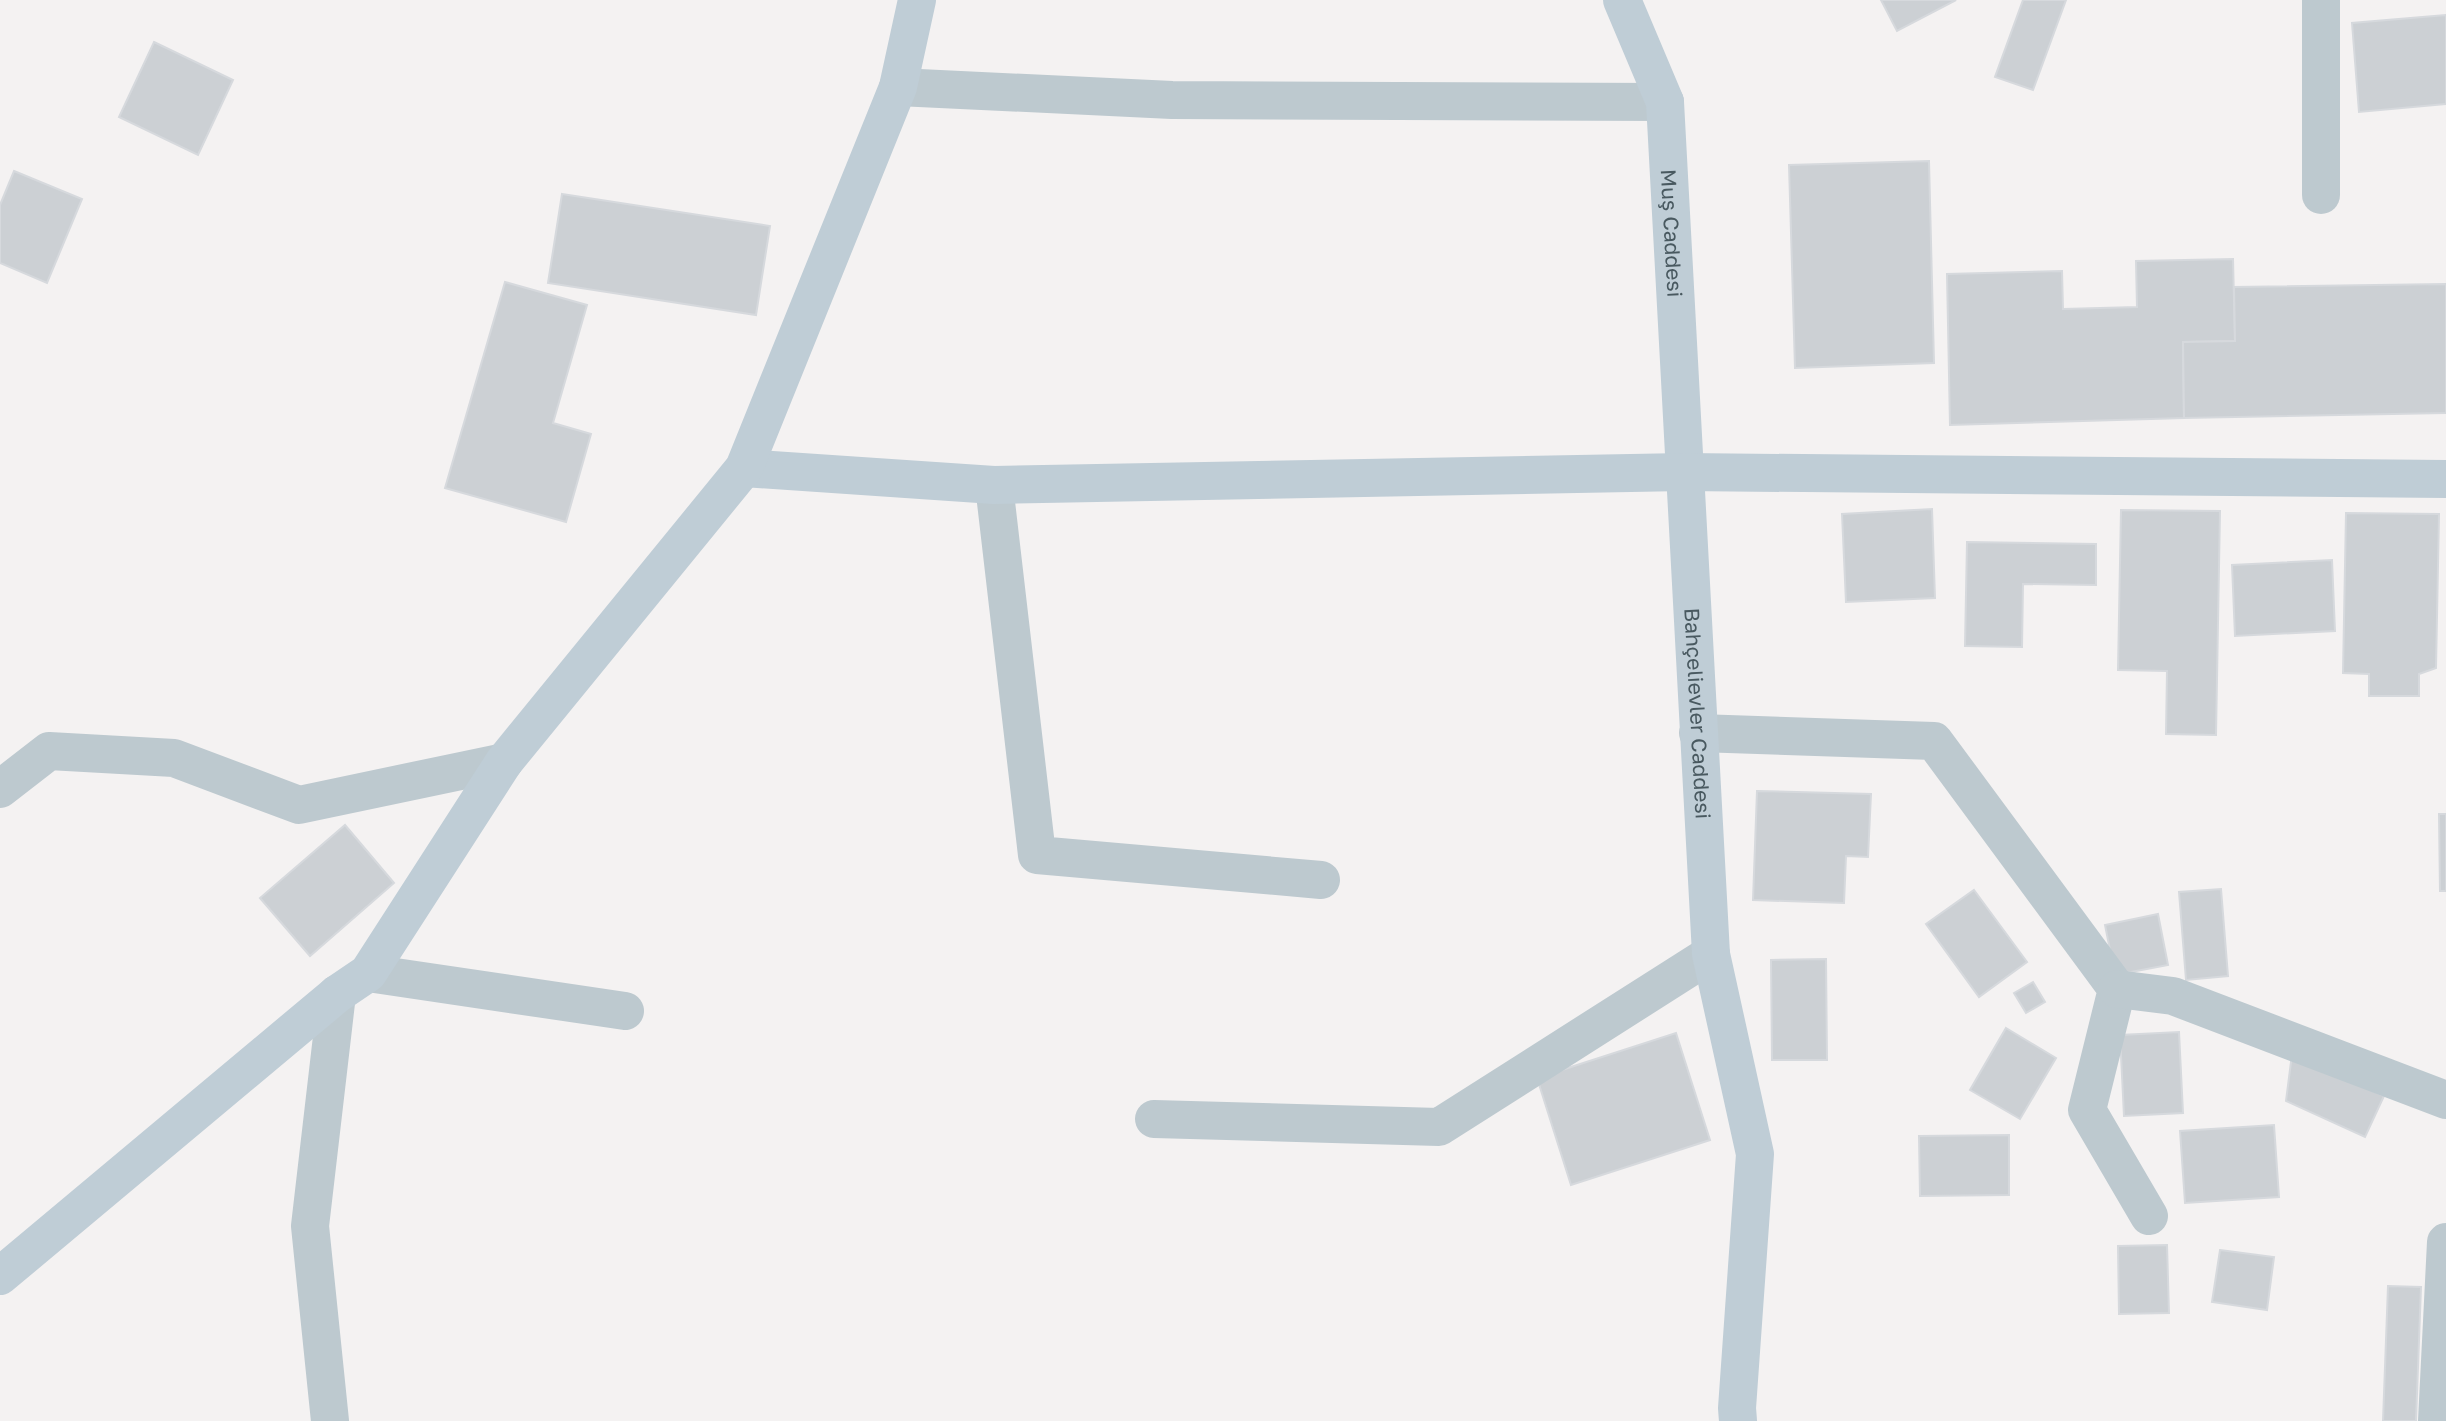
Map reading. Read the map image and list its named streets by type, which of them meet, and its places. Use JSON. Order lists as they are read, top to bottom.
{
  "streets": {
    "main road": ["Muş Caddesi", "Bahçelievler Caddesi"]
  },
  "crossings": [
    ["Muş Caddesi", "Bahçelievler Caddesi"]
  ]
}
